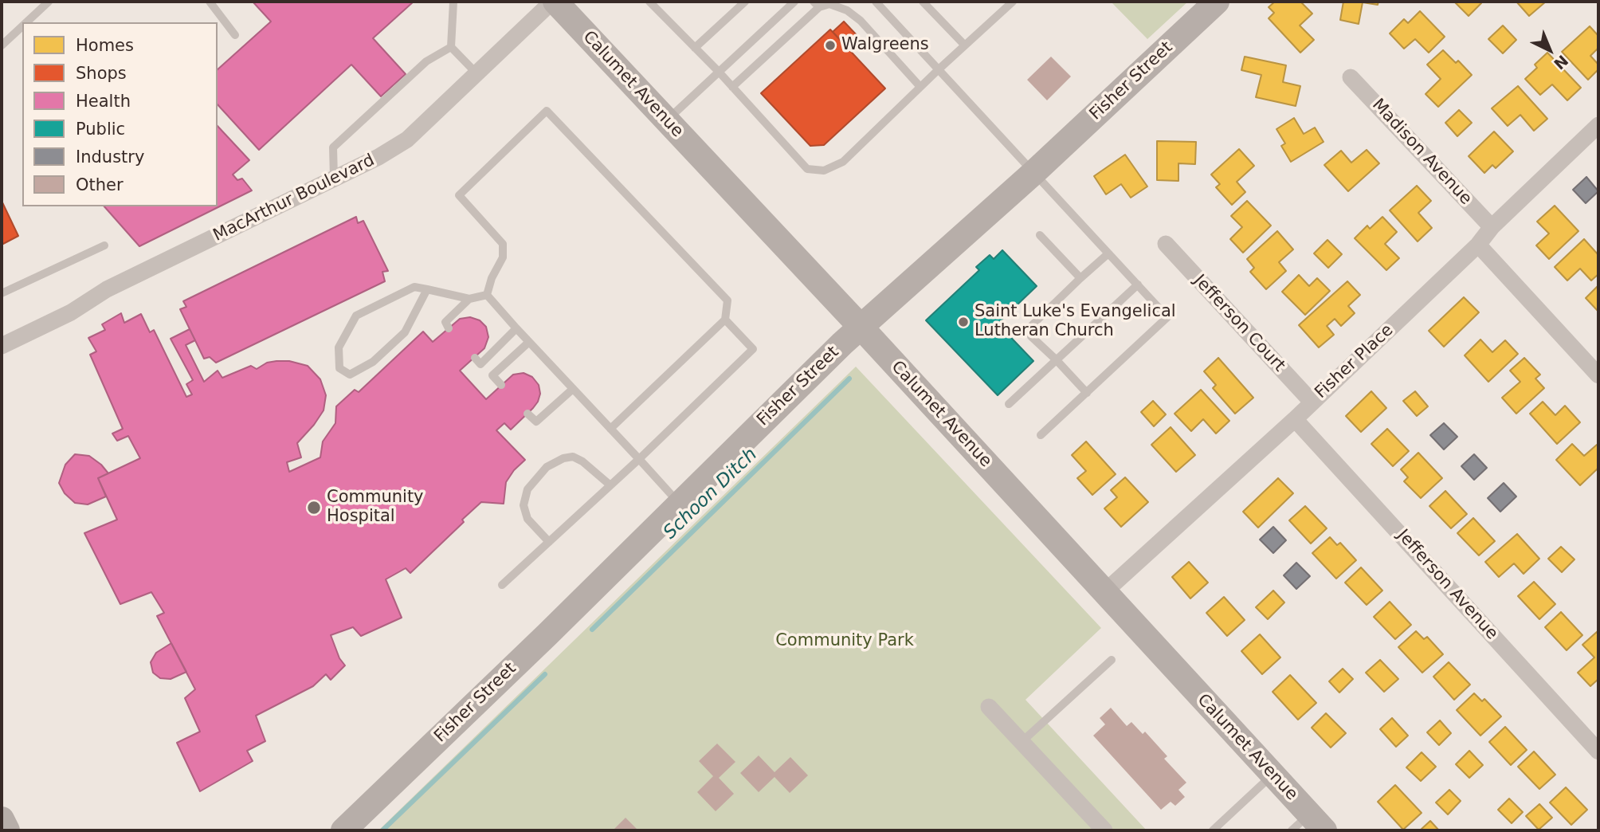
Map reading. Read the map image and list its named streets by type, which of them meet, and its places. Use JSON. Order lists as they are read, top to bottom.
{
  "streets": {
    "street": [
      "Fisher Street",
      "Calumet Avenue",
      "Madison Avenue",
      "MacArthur Boulevard",
      "Jefferson Court",
      "Fisher Place",
      "Jefferson Avenue"
    ]
  },
  "crossings": [
    ["Fisher Street", "Calumet Avenue"],
    ["Calumet Avenue", "MacArthur Boulevard"],
    ["Calumet Avenue", "Fisher Place"],
    ["Madison Avenue", "Fisher Place"],
    ["Jefferson Court", "Fisher Place"],
    ["Fisher Place", "Jefferson Avenue"]
  ],
  "water": ["Schoon Ditch"],
  "parks": ["Community Park"],
  "places": ["Walgreens", "Saint Luke's Evangelical Lutheran Church", "Community Hospital"],
  "legend": [
    "Homes",
    "Shops",
    "Health",
    "Public",
    "Industry",
    "Other"
  ],
  "north": "bottom right"
}
